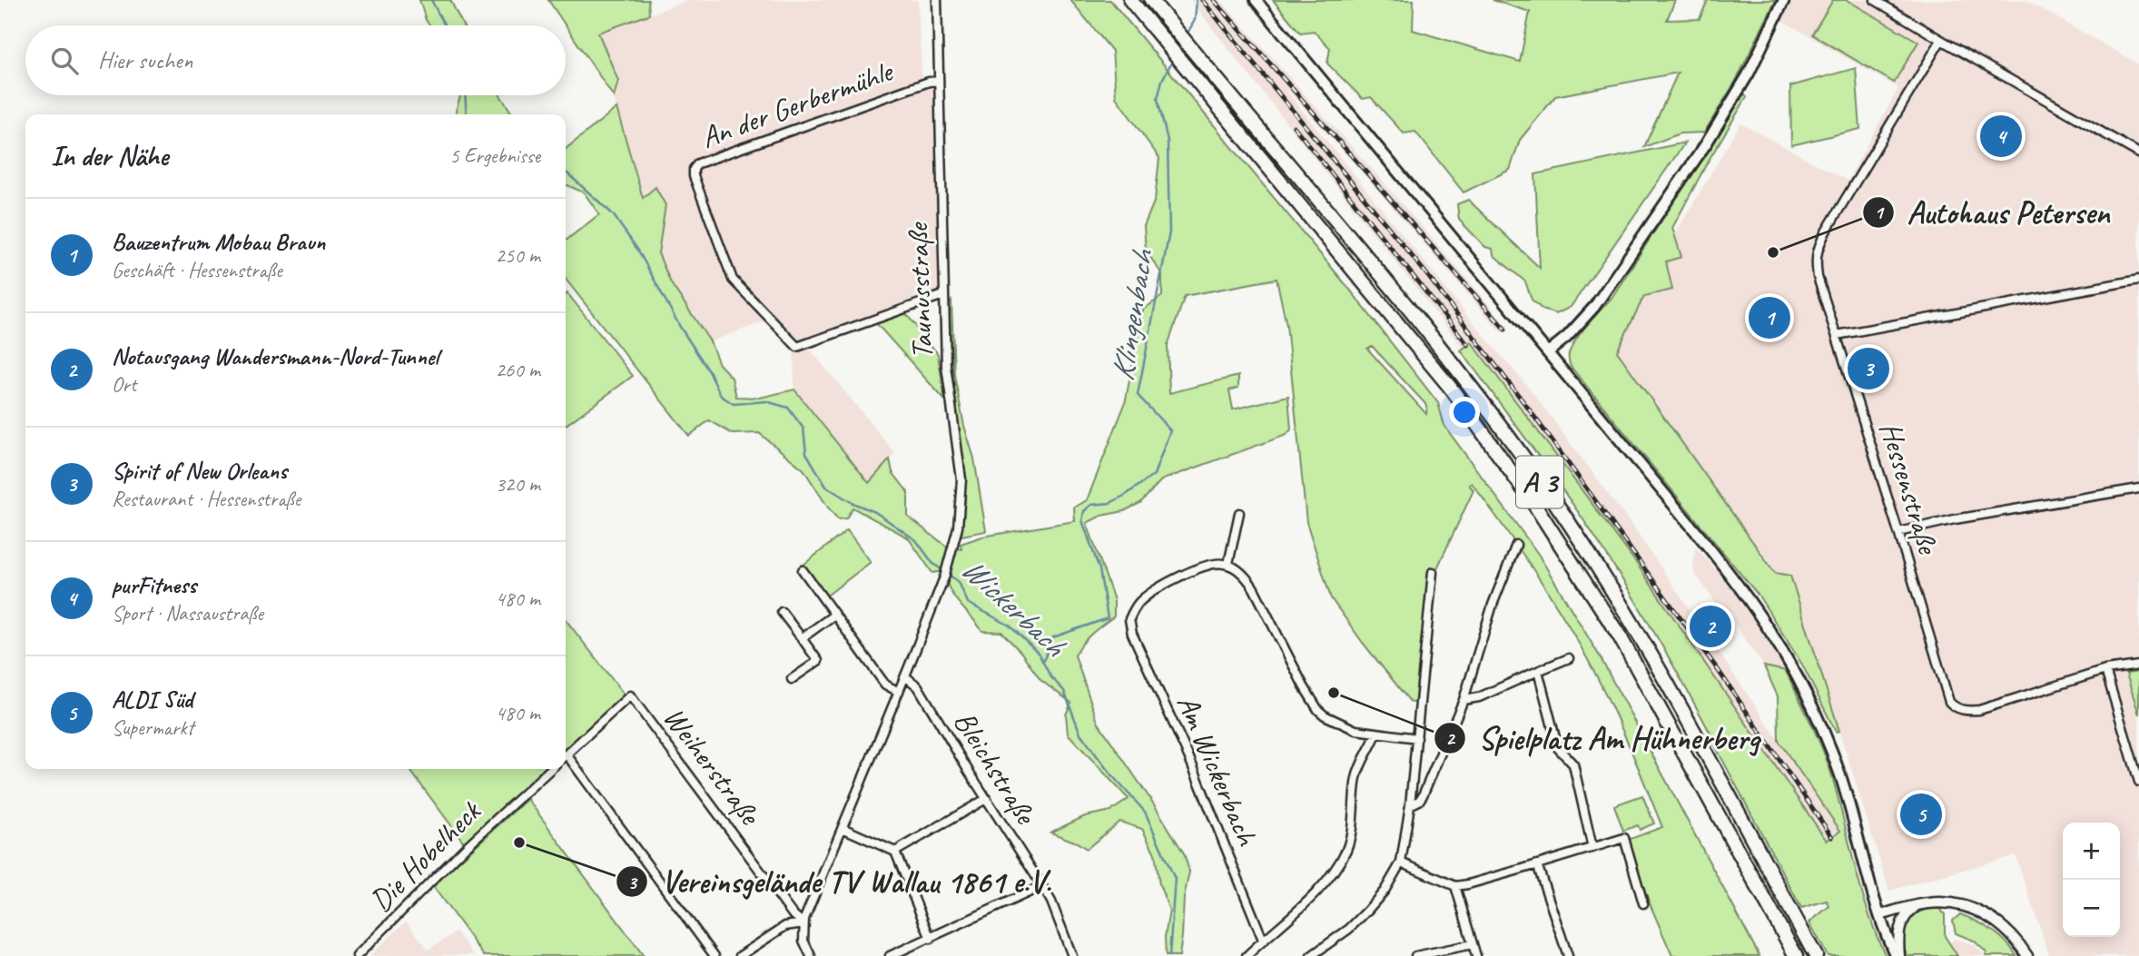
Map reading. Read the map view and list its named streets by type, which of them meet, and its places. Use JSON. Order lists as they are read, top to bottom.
{
  "streets": {
    "highway": ["A 3"],
    "street": [
      "An der Gerbermühle",
      "Taunusstraße",
      "Hessenstraße",
      "Weiherstraße",
      "Bleichstraße",
      "Am Wickerbach",
      "Die Hobelheck"
    ]
  },
  "crossings": [
    ["An der Gerbermühle", "Taunusstraße"],
    ["Taunusstraße", "Bleichstraße"]
  ],
  "water": ["Klingenbach", "Wickerbach"],
  "places": ["Autohaus Petersen", "Spielplatz Am Hühnerberg", "Vereinsgelände TV Wallau 1861 e.V."],
  "page": {
    "search": "Hier suchen",
    "pins": [
      "4",
      "1",
      "3",
      "2",
      "5"
    ],
    "heading": ["In der Nähe", "5 Ergebnisse"],
    "list": [
      {
        "mark": "1",
        "name": "Bauzentrum Mobau Braun",
        "note": "Geschäft · Hessenstraße",
        "value": "250 m"
      },
      {
        "mark": "2",
        "name": "Notausgang Wandersmann-Nord-Tunnel",
        "note": "Ort",
        "value": "260 m"
      },
      {
        "mark": "3",
        "name": "Spirit of New Orleans",
        "note": "Restaurant · Hessenstraße",
        "value": "320 m"
      },
      {
        "mark": "4",
        "name": "purFitness",
        "note": "Sport · Nassaustraße",
        "value": "480 m"
      },
      {
        "mark": "5",
        "name": "ALDI Süd",
        "note": "Supermarkt",
        "value": "480 m"
      }
    ],
    "map_buttons": ["+", "−"]
  }
}
